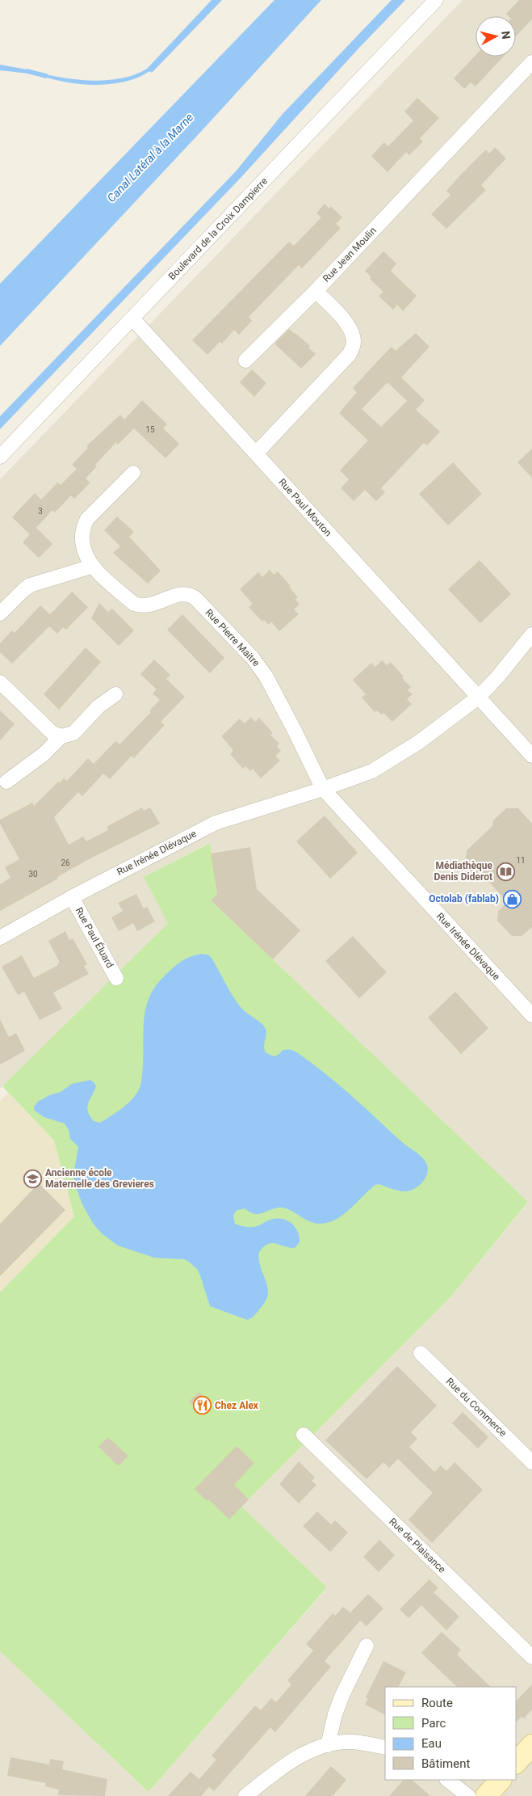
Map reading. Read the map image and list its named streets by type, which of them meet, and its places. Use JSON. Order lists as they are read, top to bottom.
{
  "streets": {
    "street": [
      "Boulevard de la Croix Dampierre",
      "Rue Jean Moulin",
      "Rue Paul Mouton",
      "Rue Pierre Maitre",
      "Rue Irénée Dlévaque",
      "Rue Paul Éluard",
      "Rue du Commerce",
      "Rue de Plaisance"
    ]
  },
  "crossings": [
    ["Boulevard de la Croix Dampierre", "Rue Paul Mouton"],
    ["Rue Jean Moulin", "Rue Paul Mouton"],
    ["Rue Paul Mouton", "Rue Irénée Dlévaque"],
    ["Rue Pierre Maitre", "Rue Irénée Dlévaque"],
    ["Rue Irénée Dlévaque", "Rue Paul Éluard"]
  ],
  "water": ["Canal Latéral à la Marne"],
  "places": {
    "library": ["Médiathèque Denis Diderot"],
    "shop": ["Octolab (fablab)"],
    "school or university": ["Ancienne école Maternelle des Grevieres"],
    "restaurant": ["Chez Alex"]
  },
  "house_numbers": [
    "15",
    "3",
    "11",
    "26",
    "30"
  ],
  "legend": [
    "Route",
    "Parc",
    "Eau",
    "Bâtiment"
  ],
  "north": "right"
}
